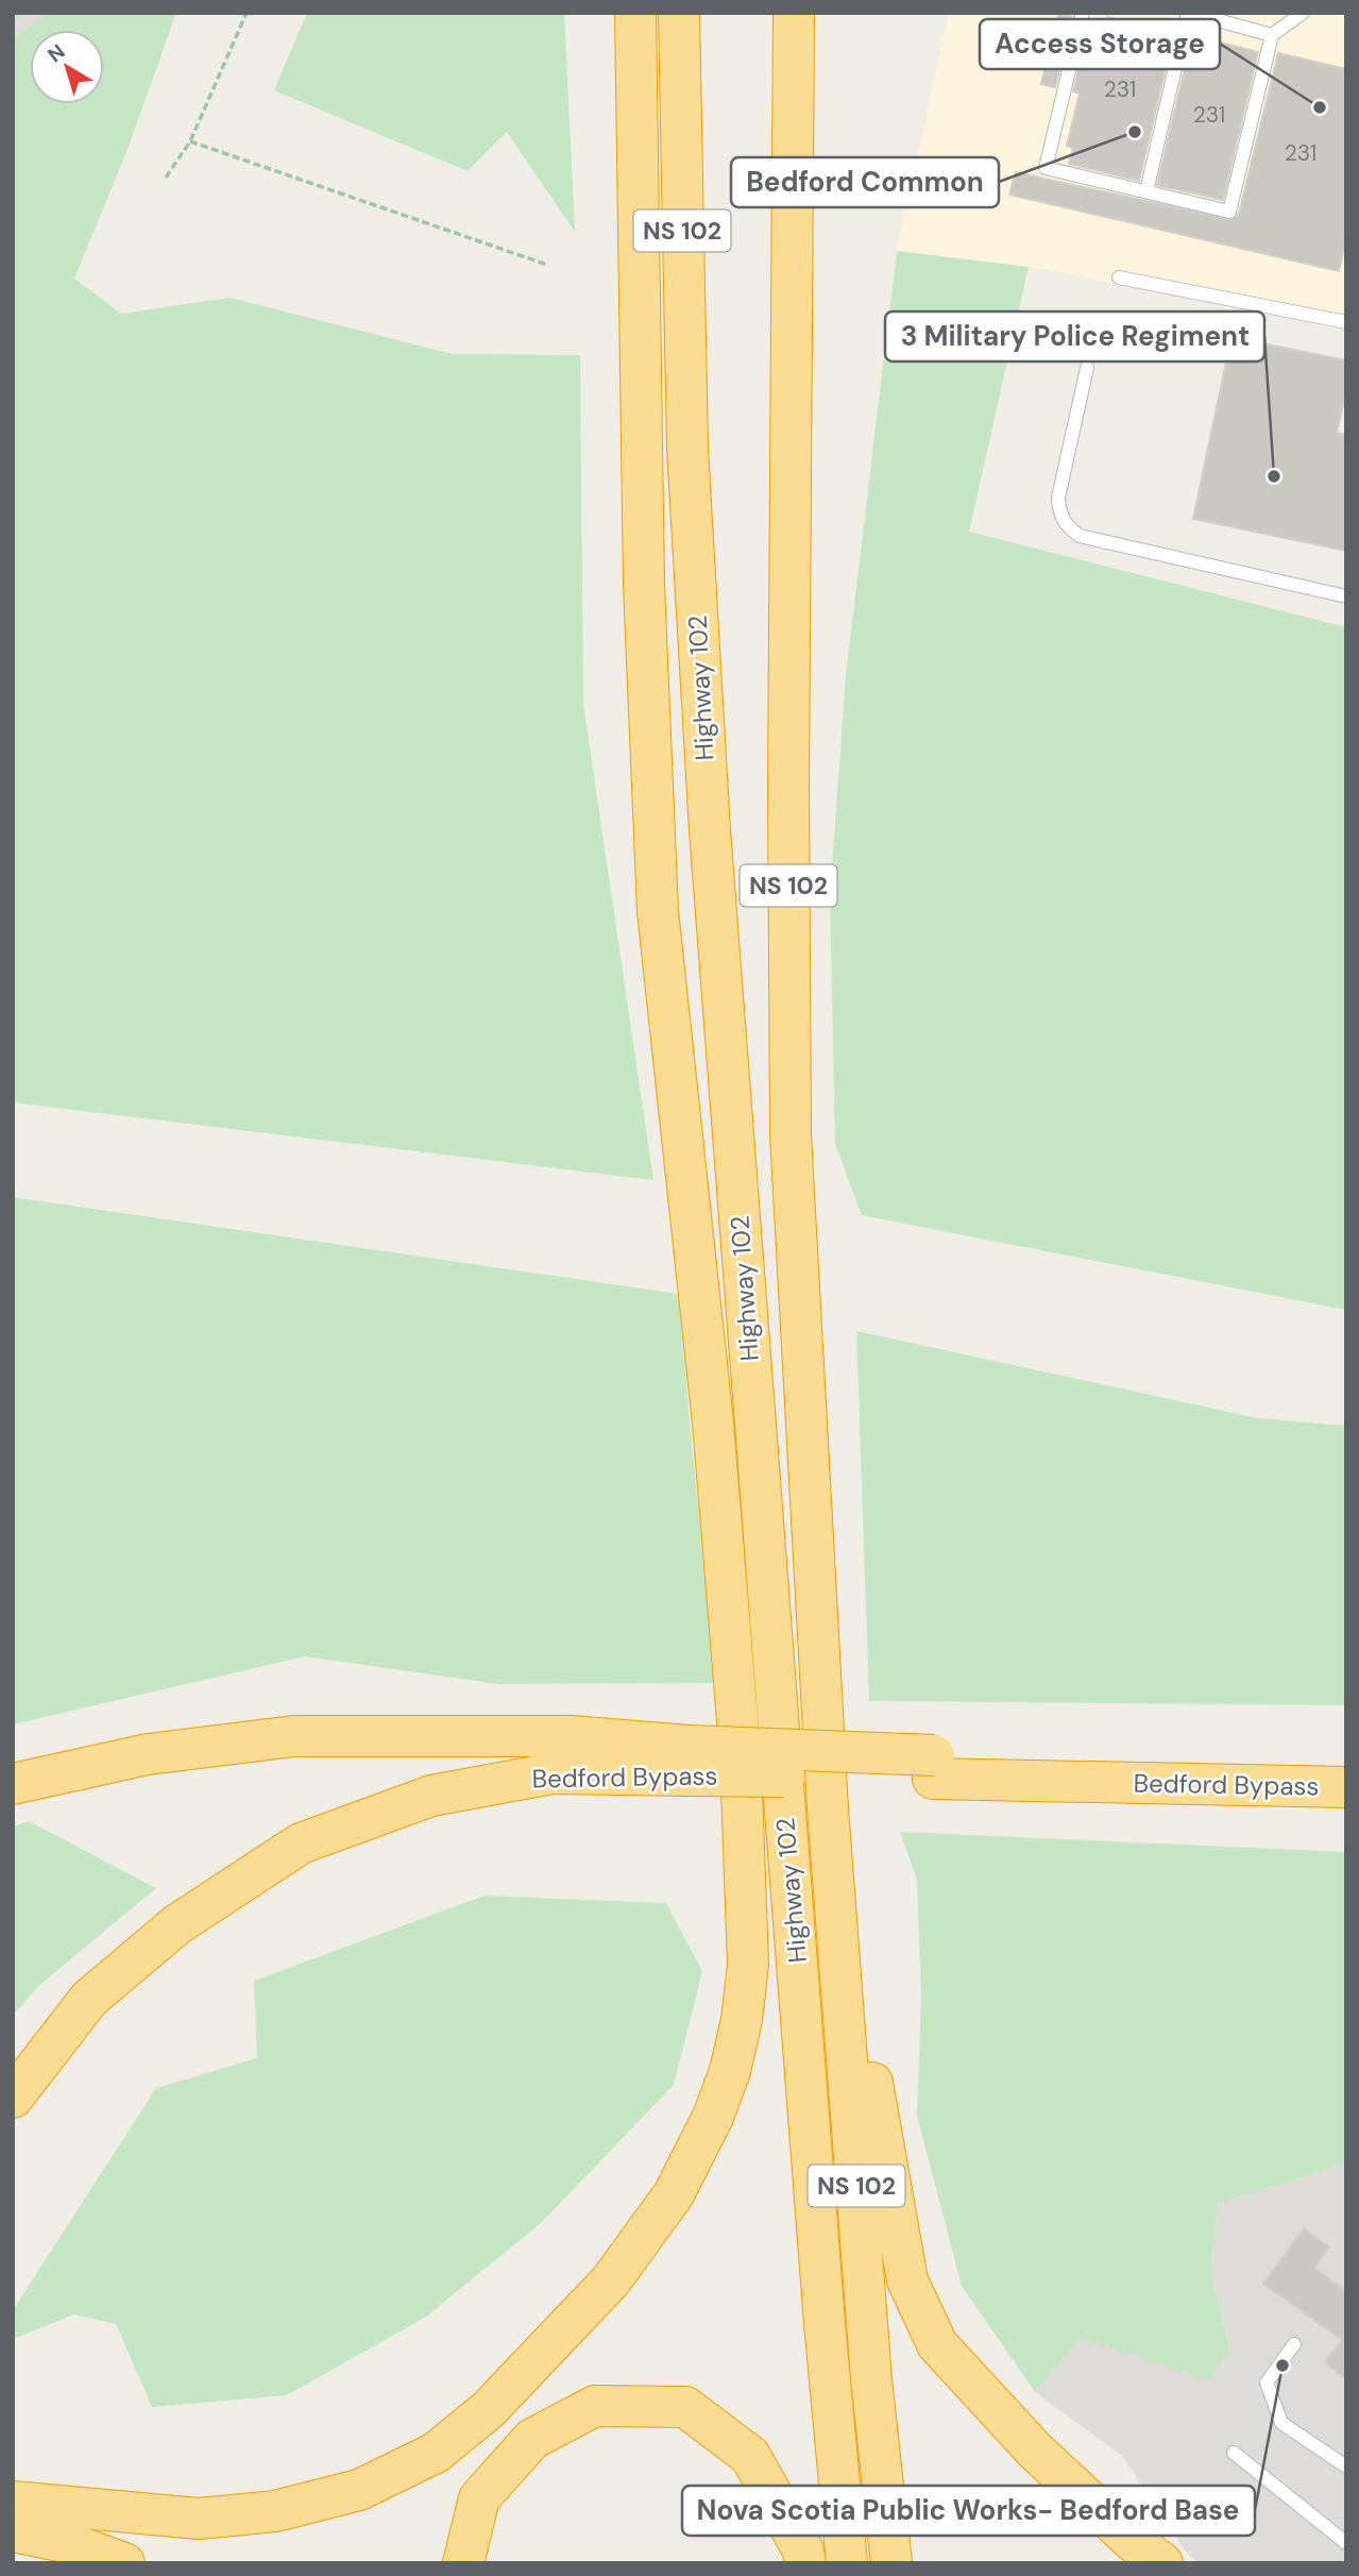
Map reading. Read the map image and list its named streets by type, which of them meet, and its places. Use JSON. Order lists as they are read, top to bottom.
{
  "streets": {
    "highway": ["NS 102", "Highway 102", "Bedford Bypass"]
  },
  "places": [
    "Access Storage",
    "Bedford Common",
    "3 Military Police Regiment",
    "Nova Scotia Public Works- Bedford Base"
  ],
  "house_numbers": ["231", "231", "231"],
  "north": "top left"
}
